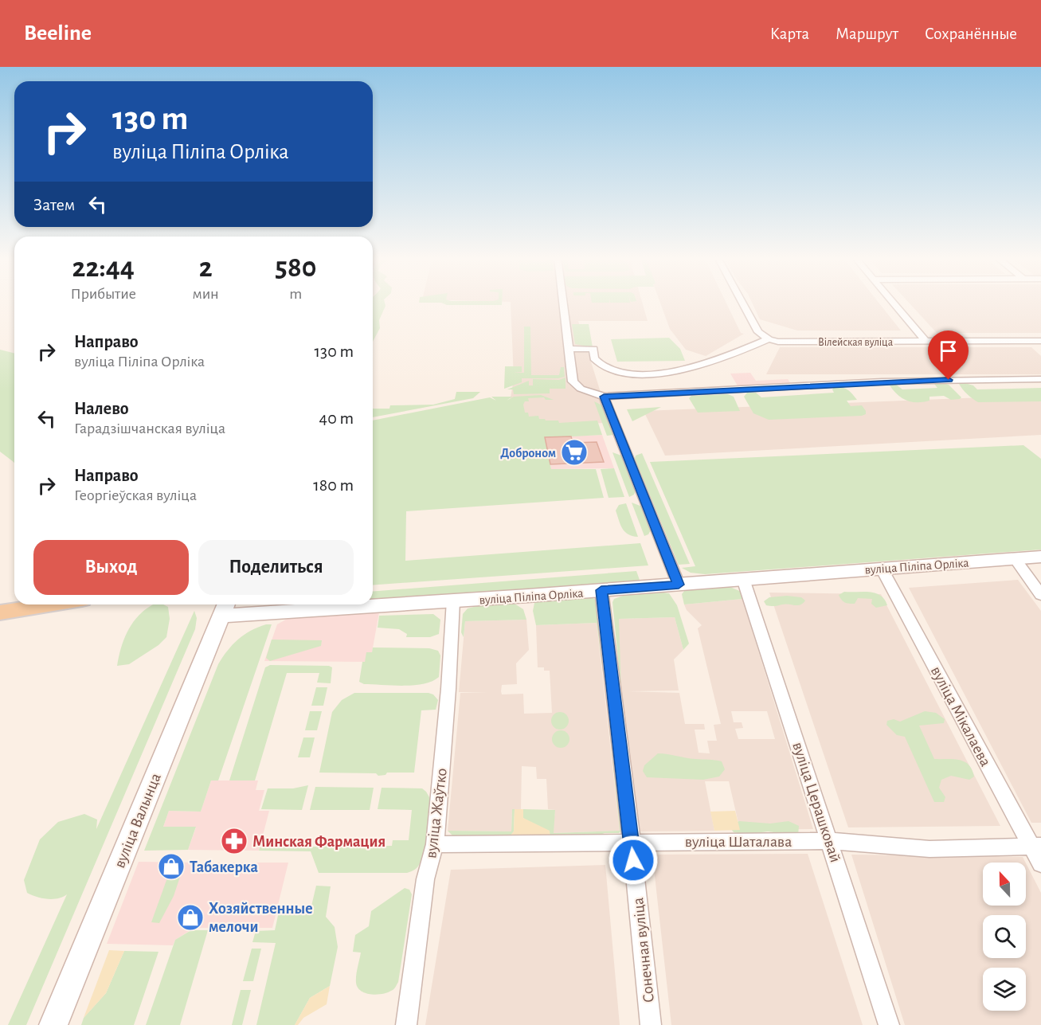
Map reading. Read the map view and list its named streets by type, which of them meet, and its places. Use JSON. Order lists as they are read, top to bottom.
{
  "streets": {
    "street": [
      "Вілейская вуліца",
      "вуліца Піліпа Орліка",
      "вуліца Мікалаева",
      "вуліца Церашковай",
      "вуліца Жаўтко",
      "вуліца Валынца",
      "вуліца Шаталава",
      "Сонечная вуліца"
    ]
  },
  "crossings": [
    ["вуліца Піліпа Орліка", "вуліца Мікалаева"],
    ["вуліца Піліпа Орліка", "вуліца Церашковай"],
    ["вуліца Піліпа Орліка", "вуліца Жаўтко"],
    ["вуліца Піліпа Орліка", "вуліца Валынца"],
    ["вуліца Піліпа Орліка", "Сонечная вуліца"],
    ["вуліца Мікалаева", "вуліца Шаталава"],
    ["вуліца Церашковай", "вуліца Шаталава"],
    ["вуліца Жаўтко", "вуліца Шаталава"],
    ["вуліца Шаталава", "Сонечная вуліца"]
  ],
  "places": {
    "supermarket": ["Доброном"],
    "pharmacy": ["Минская Фармация"],
    "shop": ["Табакерка", "Хозяйственные мелочи"]
  },
  "north": "top",
  "page": {
    "header": "Beeline",
    "nav": ["Карта", "Маршрут", "Сохранённые"],
    "turn": ["130 m", "вуліца Піліпа Орліка"],
    "then": "Затем",
    "eta": [
      "22:44",
      "Прибытие",
      "2",
      "мин",
      "580",
      "m"
    ],
    "list": [
      {
        "name": "Направо",
        "note": "вуліца Піліпа Орліка",
        "value": "130 m"
      },
      {
        "name": "Налево",
        "note": "Гарадзішчанская вуліца",
        "value": "40 m"
      },
      {
        "name": "Направо",
        "note": "Георгіеўская вуліца",
        "value": "180 m"
      }
    ],
    "buttons": ["Выход", "Поделиться"]
  }
}
